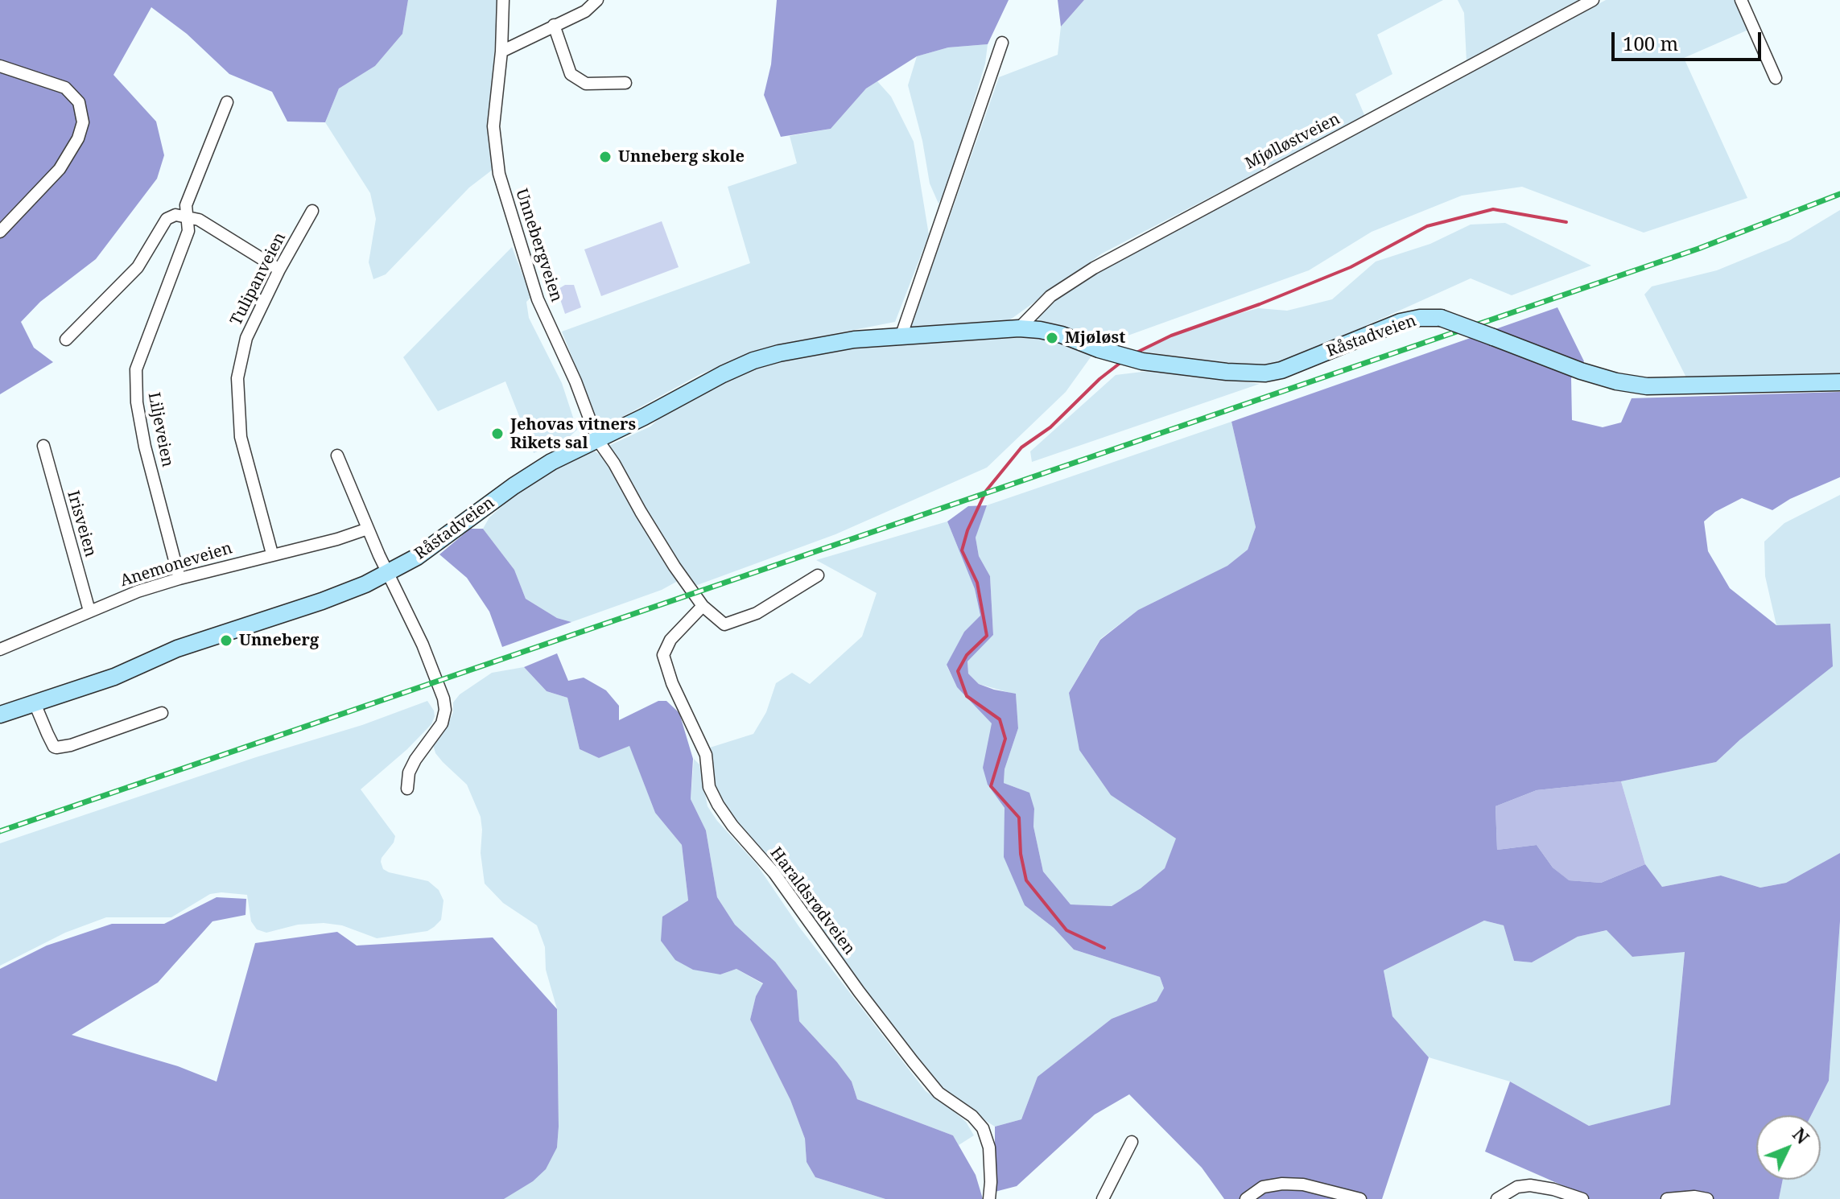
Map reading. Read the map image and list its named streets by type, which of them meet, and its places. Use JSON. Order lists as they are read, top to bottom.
{
  "streets": {
    "main road": ["Råstadveien"],
    "street": [
      "Mjølløstveien",
      "Unnebergveien",
      "Tulipanveien",
      "Liljeveien",
      "Irisveien",
      "Anemoneveien",
      "Haraldsrødveien"
    ]
  },
  "crossings": [
    ["Mjølløstveien", "Råstadveien"],
    ["Unnebergveien", "Råstadveien"],
    ["Tulipanveien", "Anemoneveien"],
    ["Liljeveien", "Anemoneveien"],
    ["Irisveien", "Anemoneveien"]
  ],
  "places": [
    "Unneberg skole",
    "Mjøløst",
    "Jehovas vitners Rikets sal",
    "Unneberg"
  ],
  "scale_bar": "100 m",
  "north": "top right"
}
